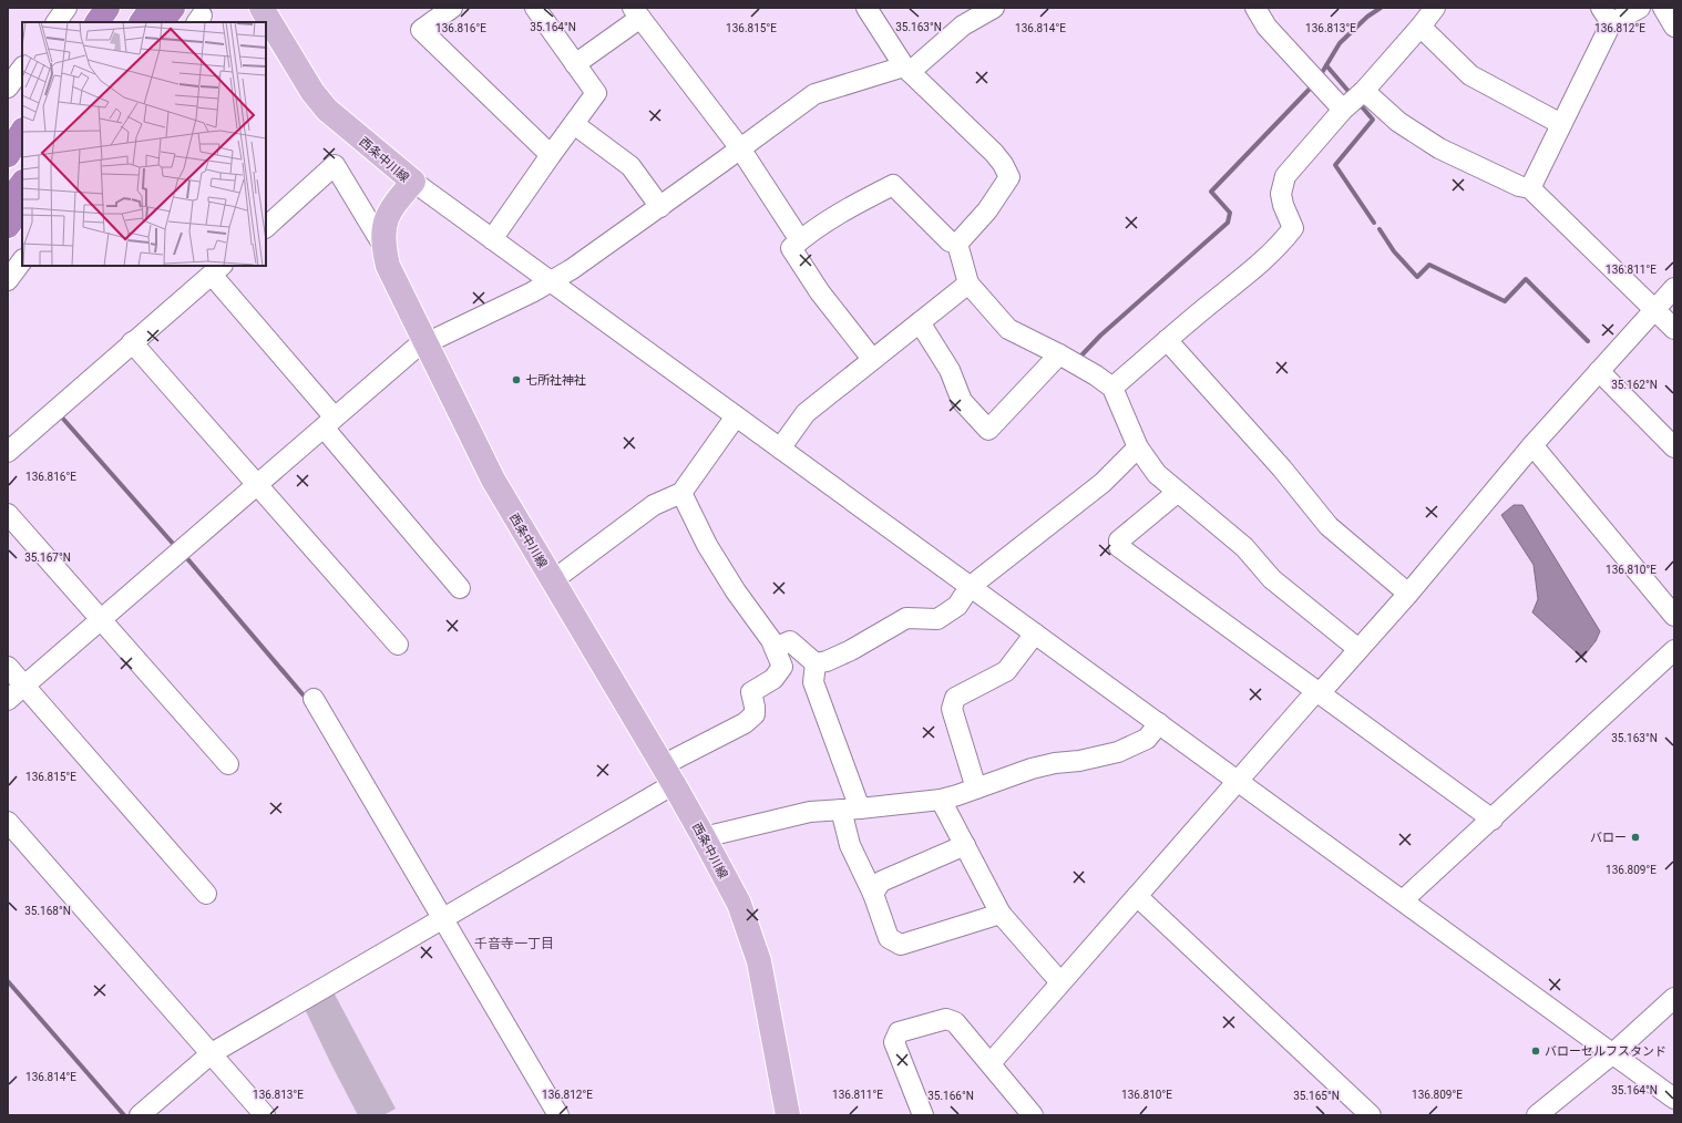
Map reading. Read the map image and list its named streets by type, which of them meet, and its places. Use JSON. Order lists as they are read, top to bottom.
{
  "streets": {
    "main road": ["西条中川線"]
  },
  "districts": ["千音寺一丁目"],
  "places": ["七所社神社", "バロー", "バローセルフスタンド"],
  "coordinates": [
    "35.164°N",
    "35.163°N",
    "136.813°E",
    "136.816°E",
    "136.815°E",
    "136.814°E",
    "136.812°E",
    "136.811°E",
    "35.162°N",
    "35.167°N",
    "136.810°E",
    "136.809°E",
    "35.168°N",
    "35.166°N",
    "35.165°N"
  ]
}
